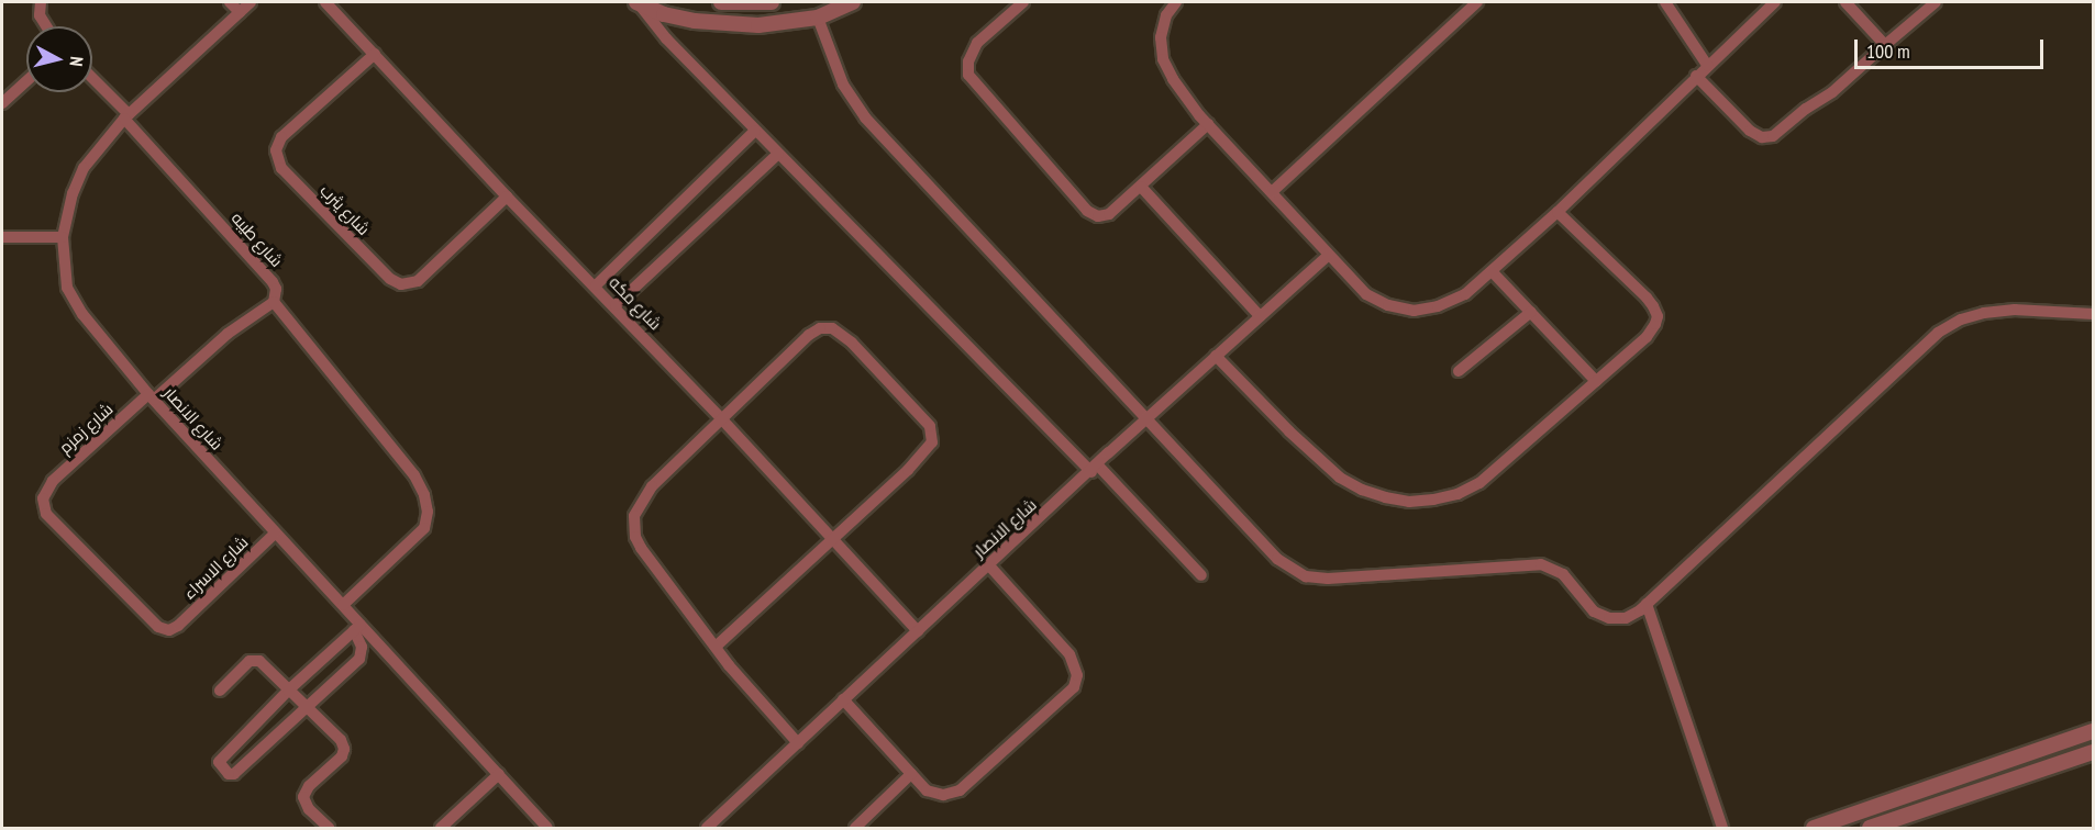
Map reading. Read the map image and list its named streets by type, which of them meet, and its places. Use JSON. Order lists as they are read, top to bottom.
{
  "streets": {
    "street": [
      "شارع يثرب",
      "شارع طيبه",
      "شارع مكه",
      "شارع الانصار",
      "شارع زمزم",
      "شارع الاسراء"
    ]
  },
  "crossings": [
    ["شارع يثرب", "شارع مكه"],
    ["شارع طيبه", "شارع الانصار"],
    ["شارع مكه", "شارع الانصار"],
    ["شارع الانصار", "شارع زمزم"],
    ["شارع الانصار", "شارع الاسراء"],
    ["شارع زمزم", "شارع الاسراء"]
  ],
  "scale_bar": "100 m",
  "north": "right"
}
